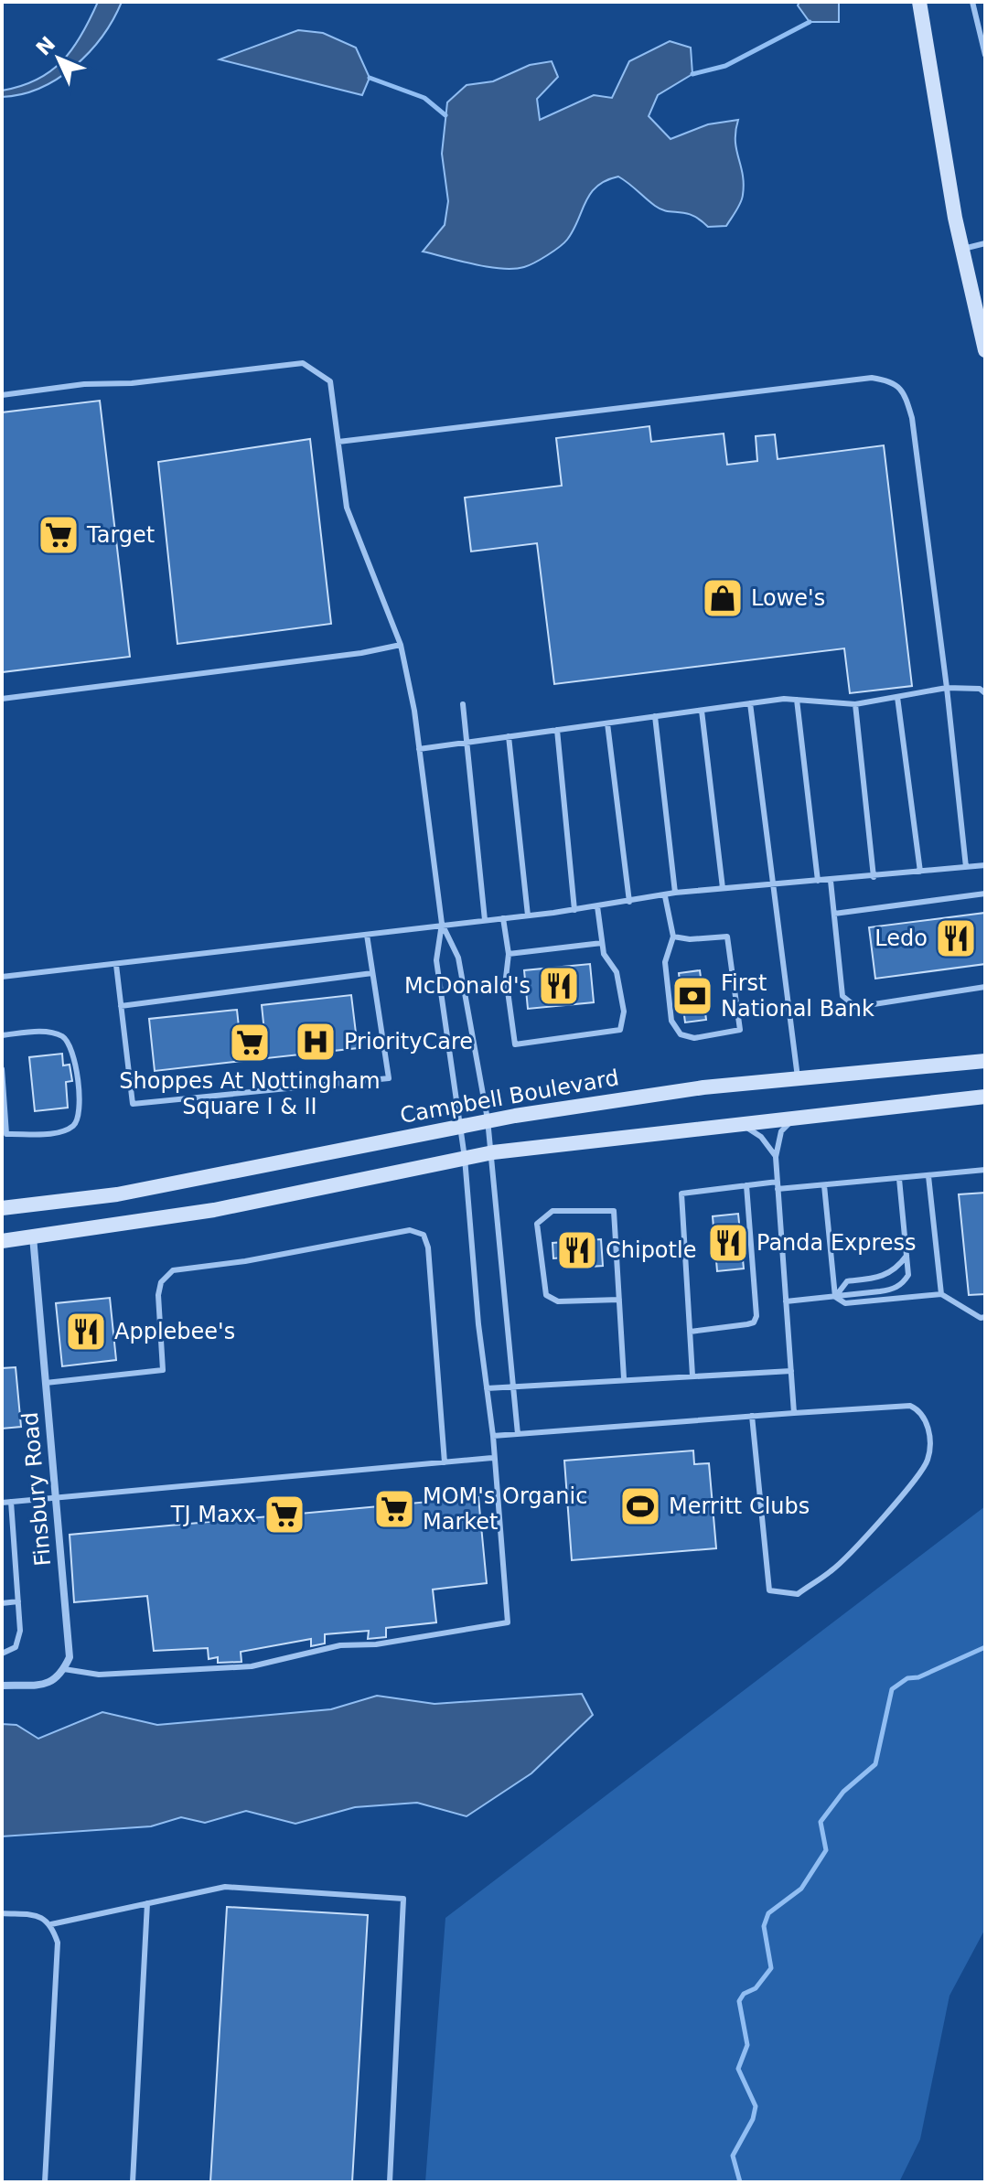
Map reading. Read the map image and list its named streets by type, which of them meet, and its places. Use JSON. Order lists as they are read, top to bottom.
{
  "streets": {
    "main road": ["Campbell Boulevard"],
    "street": ["Finsbury Road"]
  },
  "places": {
    "supermarket": [
      "Target",
      "Shoppes At Nottingham Square I & II",
      "MOM's Organic Market",
      "TJ Maxx"
    ],
    "shop": ["Lowe's"],
    "restaurant": [
      "Ledo",
      "McDonald's",
      "Panda Express",
      "Chipotle",
      "Applebee's"
    ],
    "bank": ["First National Bank"],
    "hospital": ["PriorityCare"],
    "sports": ["Merritt Clubs"]
  },
  "north": "top left"
}
